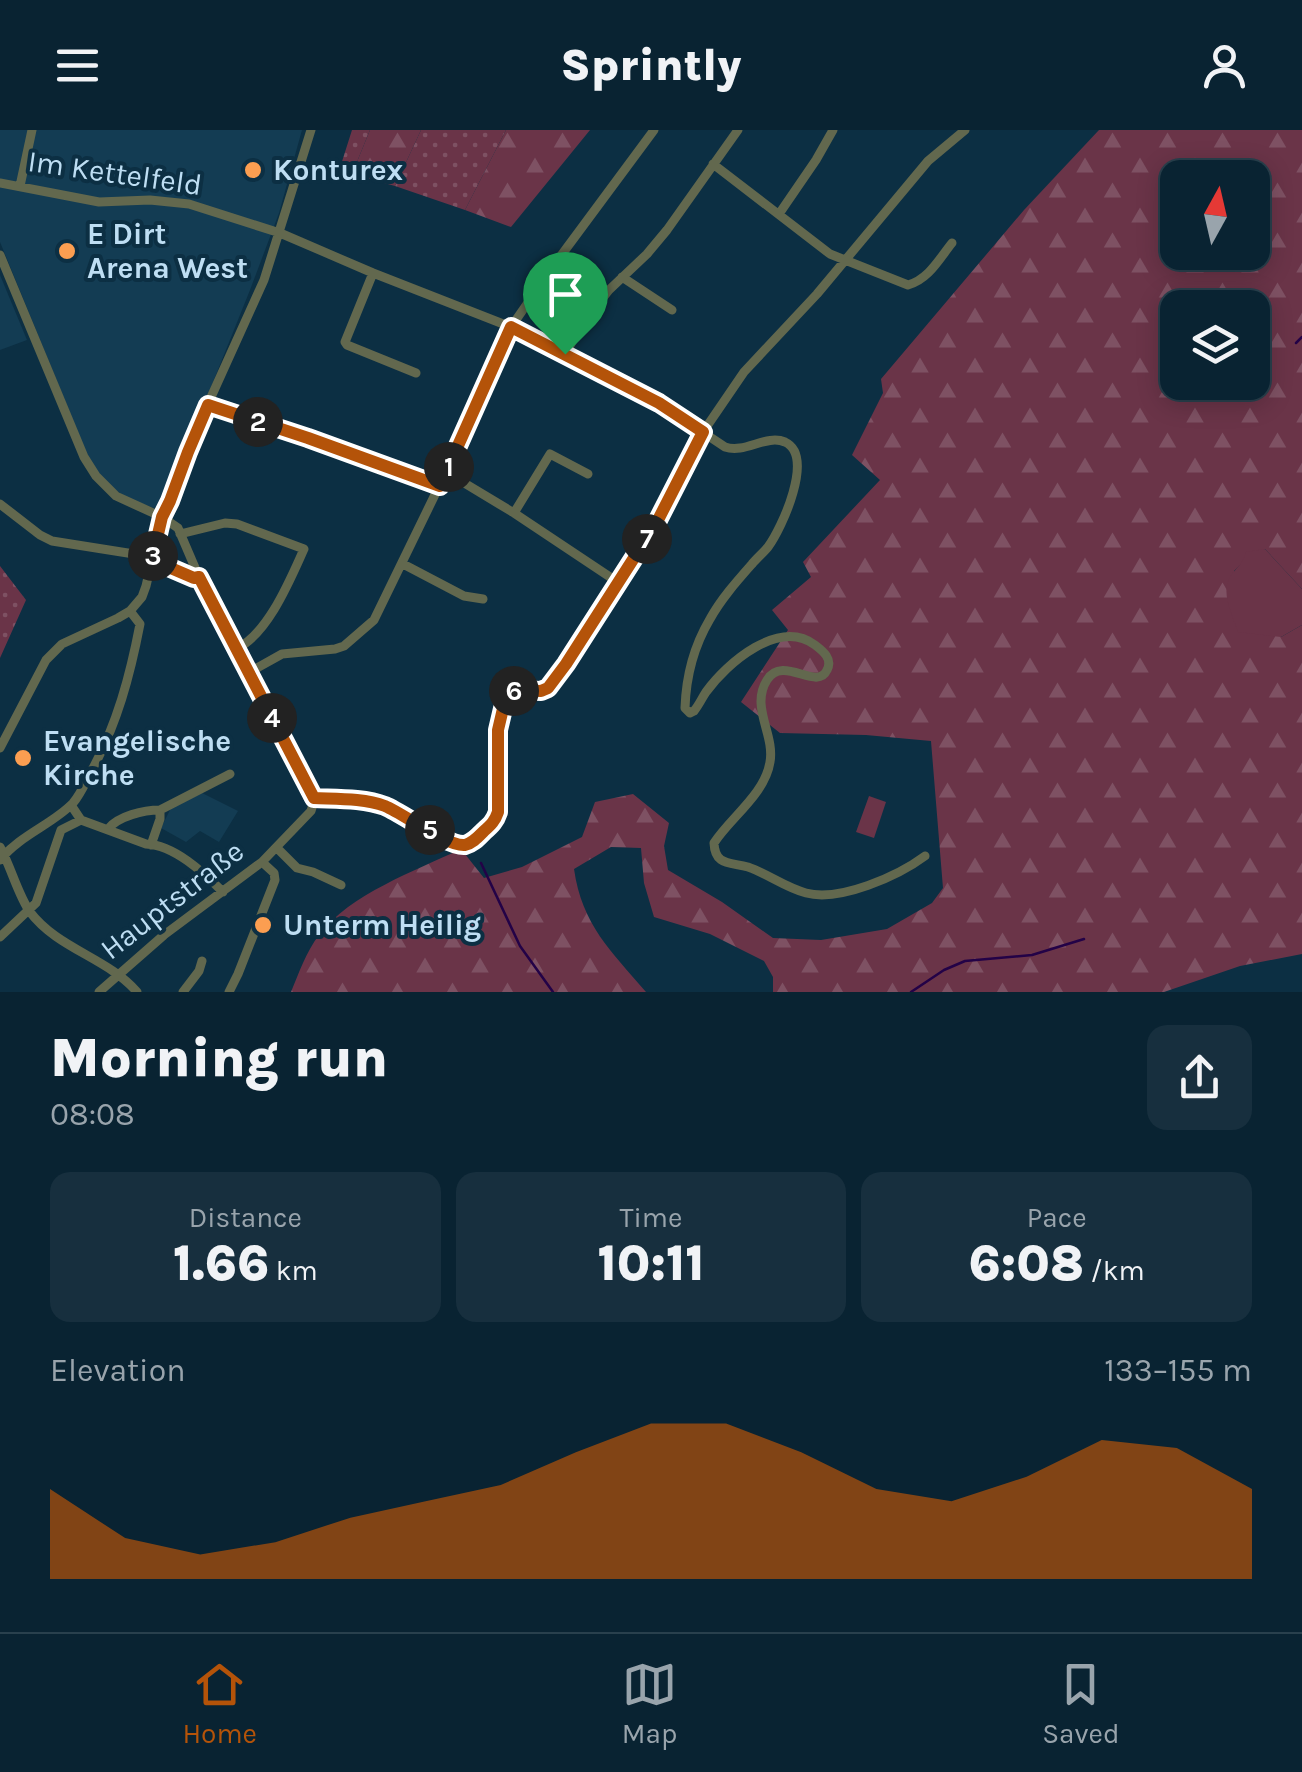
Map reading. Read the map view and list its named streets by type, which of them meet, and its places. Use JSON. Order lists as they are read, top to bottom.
{
  "streets": {
    "street": ["Im Kettelfeld", "Hauptstraße"]
  },
  "places": [
    "Konturex",
    "E Dirt Arena West",
    "Evangelische Kirche",
    "Unterm Heilig"
  ],
  "north": "top",
  "page": {
    "header": "Sprintly",
    "pins": [
      "2",
      "1",
      "7",
      "3",
      "6",
      "4",
      "5"
    ],
    "heading": ["Morning run", "08:08"],
    "stats": [
      ["Distance", "1.66 km"],
      ["Time", "10:11"],
      ["Pace", "6:08 /km"]
    ],
    "chart": ["Elevation", "133–155 m"],
    "tabs": ["Home", "Map", "Saved"]
  }
}
